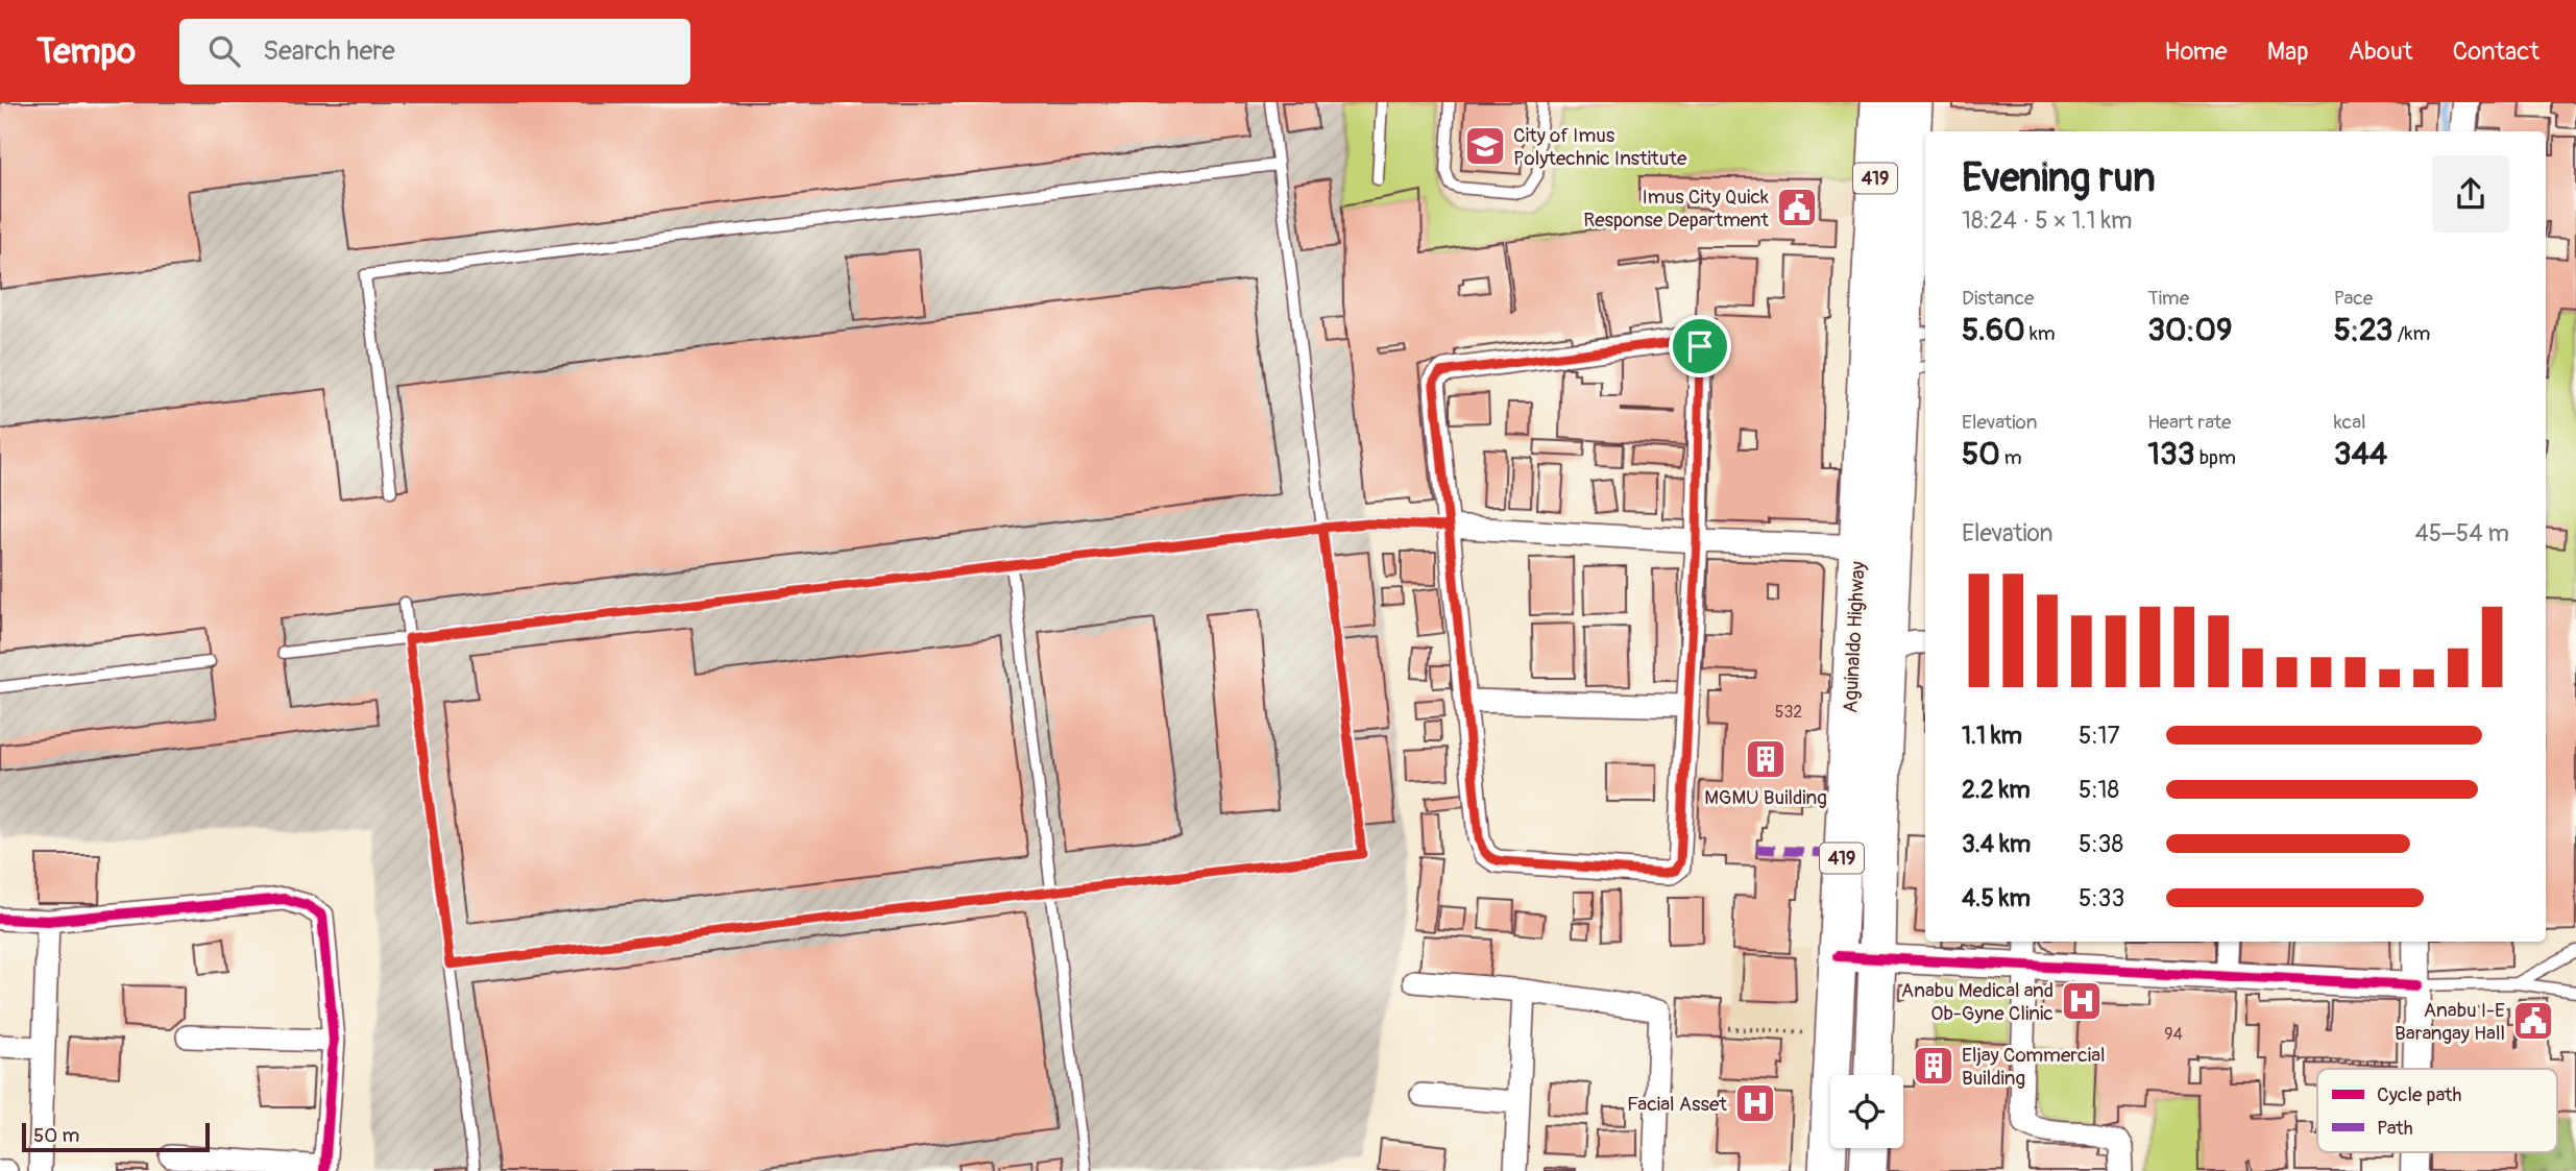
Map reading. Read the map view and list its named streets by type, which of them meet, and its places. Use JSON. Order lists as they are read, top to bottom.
{
  "streets": {
    "highway": ["419", "Aguinaldo Highway"]
  },
  "places": {
    "school or university": ["City of Imus Polytechnic Institute"],
    "public building": ["Imus City Quick Response Department", "Anabu I-E Barangay Hall"],
    "building": ["MGMU Building", "Eljay Commercial Building"],
    "hospital": ["Anabu Medical and Ob-Gyne Clinic", "Facial Asset"]
  },
  "house_numbers": ["532", "94"],
  "legend": ["Cycle path", "Path"],
  "scale_bar": "50 m",
  "page": {
    "header": "Tempo",
    "search": "Search here",
    "nav": [
      "Home",
      "Map",
      "About",
      "Contact"
    ],
    "heading": ["Evening run", "18:24 · 5 × 1.1 km"],
    "stats": [
      ["Distance", "5.60 km"],
      ["Time", "30:09"],
      ["Pace", "5:23 /km"],
      ["Elevation", "50 m"],
      ["Heart rate", "133 bpm"],
      ["kcal", "344"]
    ],
    "chart": ["Elevation", "45–54 m"],
    "list": [
      {
        "name": "1.1 km",
        "note": "5:17"
      },
      {
        "name": "2.2 km",
        "note": "5:18"
      },
      {
        "name": "3.4 km",
        "note": "5:38"
      },
      {
        "name": "4.5 km",
        "note": "5:33"
      }
    ],
    "scale": "50 m"
  }
}
